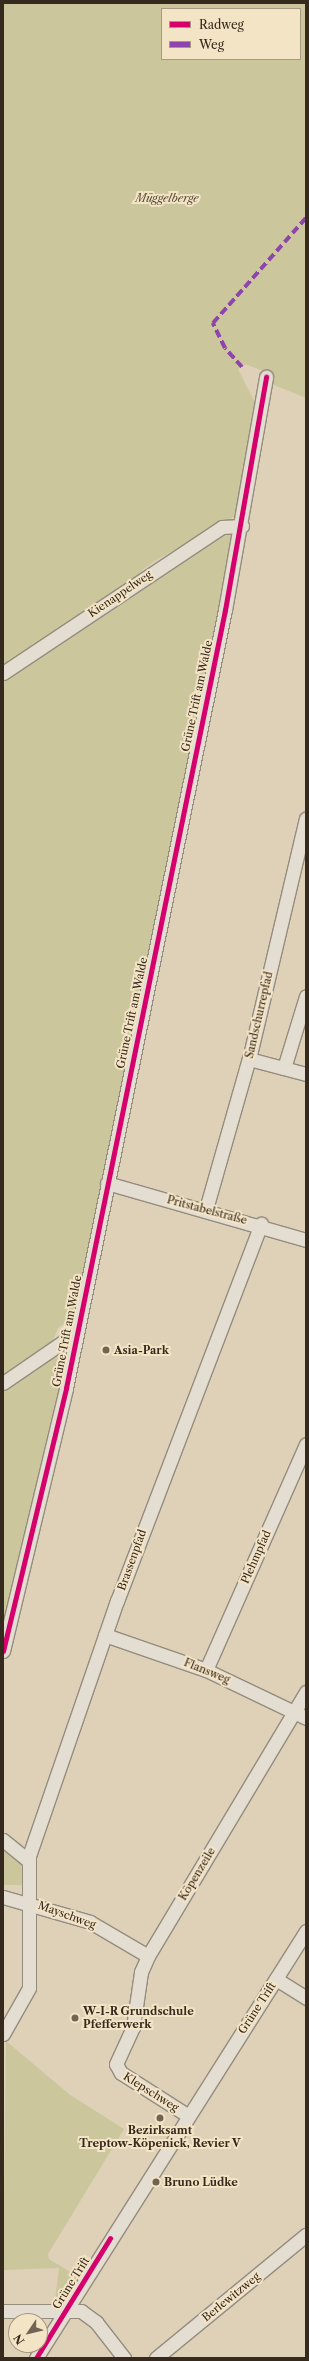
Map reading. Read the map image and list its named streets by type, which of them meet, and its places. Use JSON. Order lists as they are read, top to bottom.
{
  "streets": {
    "street": [
      "Kienappelweg",
      "Grüne Trift am Walde",
      "Sandschurrepfad",
      "Pritstabelstraße",
      "Plehmpfad",
      "Brassenpfad",
      "Flansweg",
      "Köpenzeile",
      "Mayschweg",
      "Grüne Trift",
      "Klepschweg",
      "Berlewitzweg"
    ]
  },
  "crossings": [
    ["Kienappelweg", "Grüne Trift am Walde"],
    ["Grüne Trift am Walde", "Pritstabelstraße"],
    ["Sandschurrepfad", "Pritstabelstraße"],
    ["Pritstabelstraße", "Brassenpfad"],
    ["Plehmpfad", "Flansweg"],
    ["Brassenpfad", "Flansweg"],
    ["Brassenpfad", "Mayschweg"],
    ["Flansweg", "Köpenzeile"],
    ["Köpenzeile", "Mayschweg"],
    ["Köpenzeile", "Klepschweg"],
    ["Grüne Trift", "Klepschweg"]
  ],
  "parks": ["Müggelberge"],
  "places": [
    "Asia-Park",
    "W-I-R Grundschule Pfefferwerk",
    "Bezirksamt Treptow-Köpenick, Revier V",
    "Bruno Lüdke"
  ],
  "legend": ["Radweg", "Weg"],
  "north": "bottom left"
}
